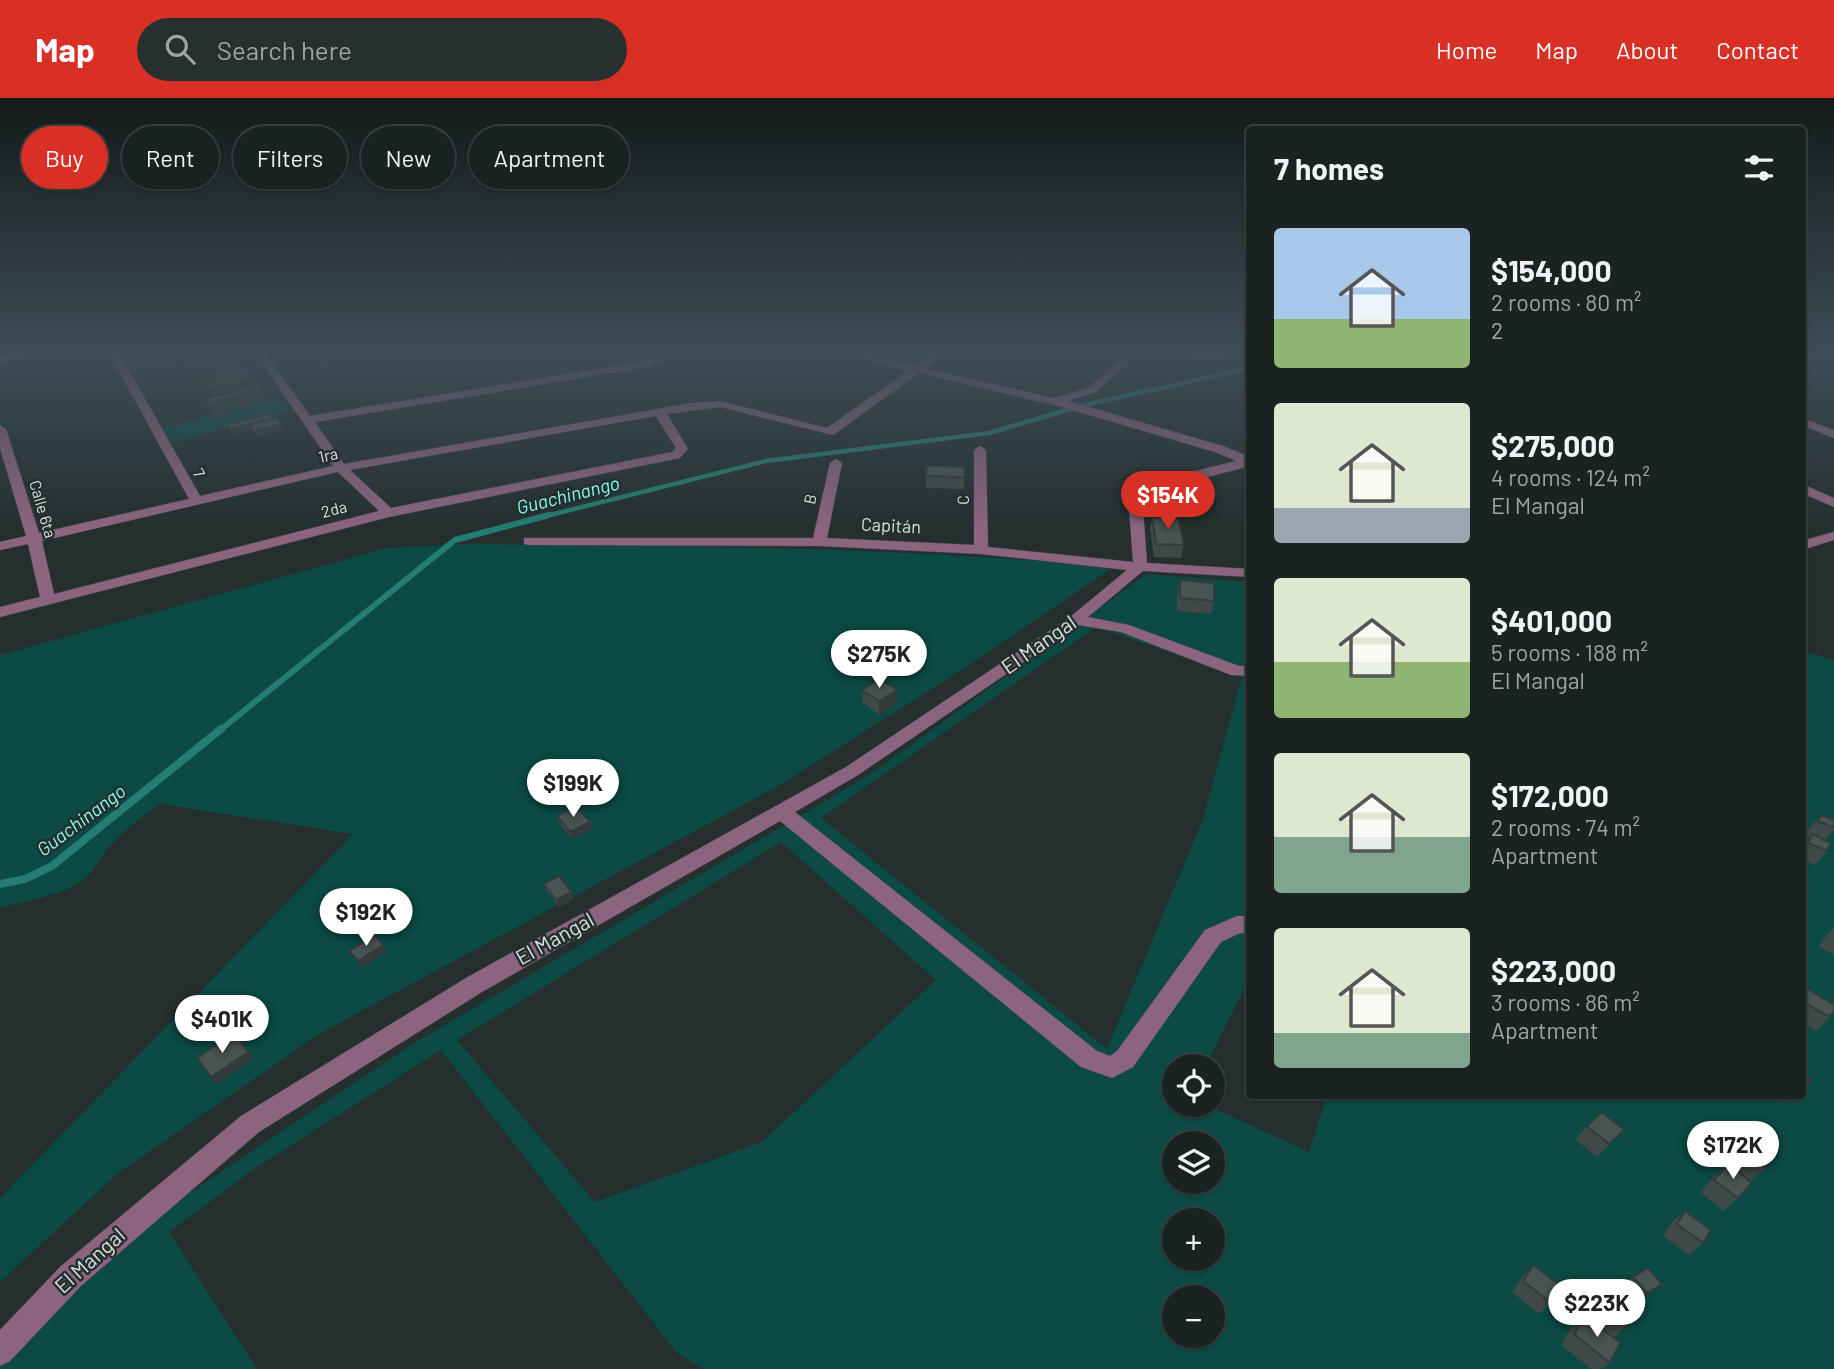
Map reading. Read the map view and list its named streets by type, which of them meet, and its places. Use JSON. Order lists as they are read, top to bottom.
{
  "streets": {
    "street": [
      "1ra",
      "7",
      "B",
      "C",
      "Calle 6ta",
      "2da",
      "Capitán",
      "El Mangal"
    ]
  },
  "crossings": [
    ["1ra", "7"],
    ["1ra", "Calle 6ta"],
    ["1ra", "2da"],
    ["B", "Capitán"],
    ["C", "Capitán"],
    ["Calle 6ta", "2da"],
    ["Capitán", "El Mangal"]
  ],
  "water": ["Guachinango"],
  "page": {
    "header": "Map",
    "search": "Search here",
    "nav": [
      "Home",
      "Map",
      "About",
      "Contact"
    ],
    "chip": [
      "Buy",
      "Rent",
      "Filters",
      "New",
      "Apartment"
    ],
    "heading": "7 homes",
    "list": [
      {
        "name": "$154,000",
        "note": "2 rooms · 80 m² · 2"
      },
      {
        "name": "$275,000",
        "note": "4 rooms · 124 m² · El Mangal"
      },
      {
        "name": "$401,000",
        "note": "5 rooms · 188 m² · El Mangal"
      },
      {
        "name": "$172,000",
        "note": "2 rooms · 74 m² · Apartment"
      },
      {
        "name": "$223,000",
        "note": "3 rooms · 86 m² · Apartment"
      }
    ],
    "price": [
      "$154K",
      "$275K",
      "$199K",
      "$192K",
      "$401K",
      "$172K",
      "$223K"
    ],
    "map_buttons": ["+", "−"]
  }
}
